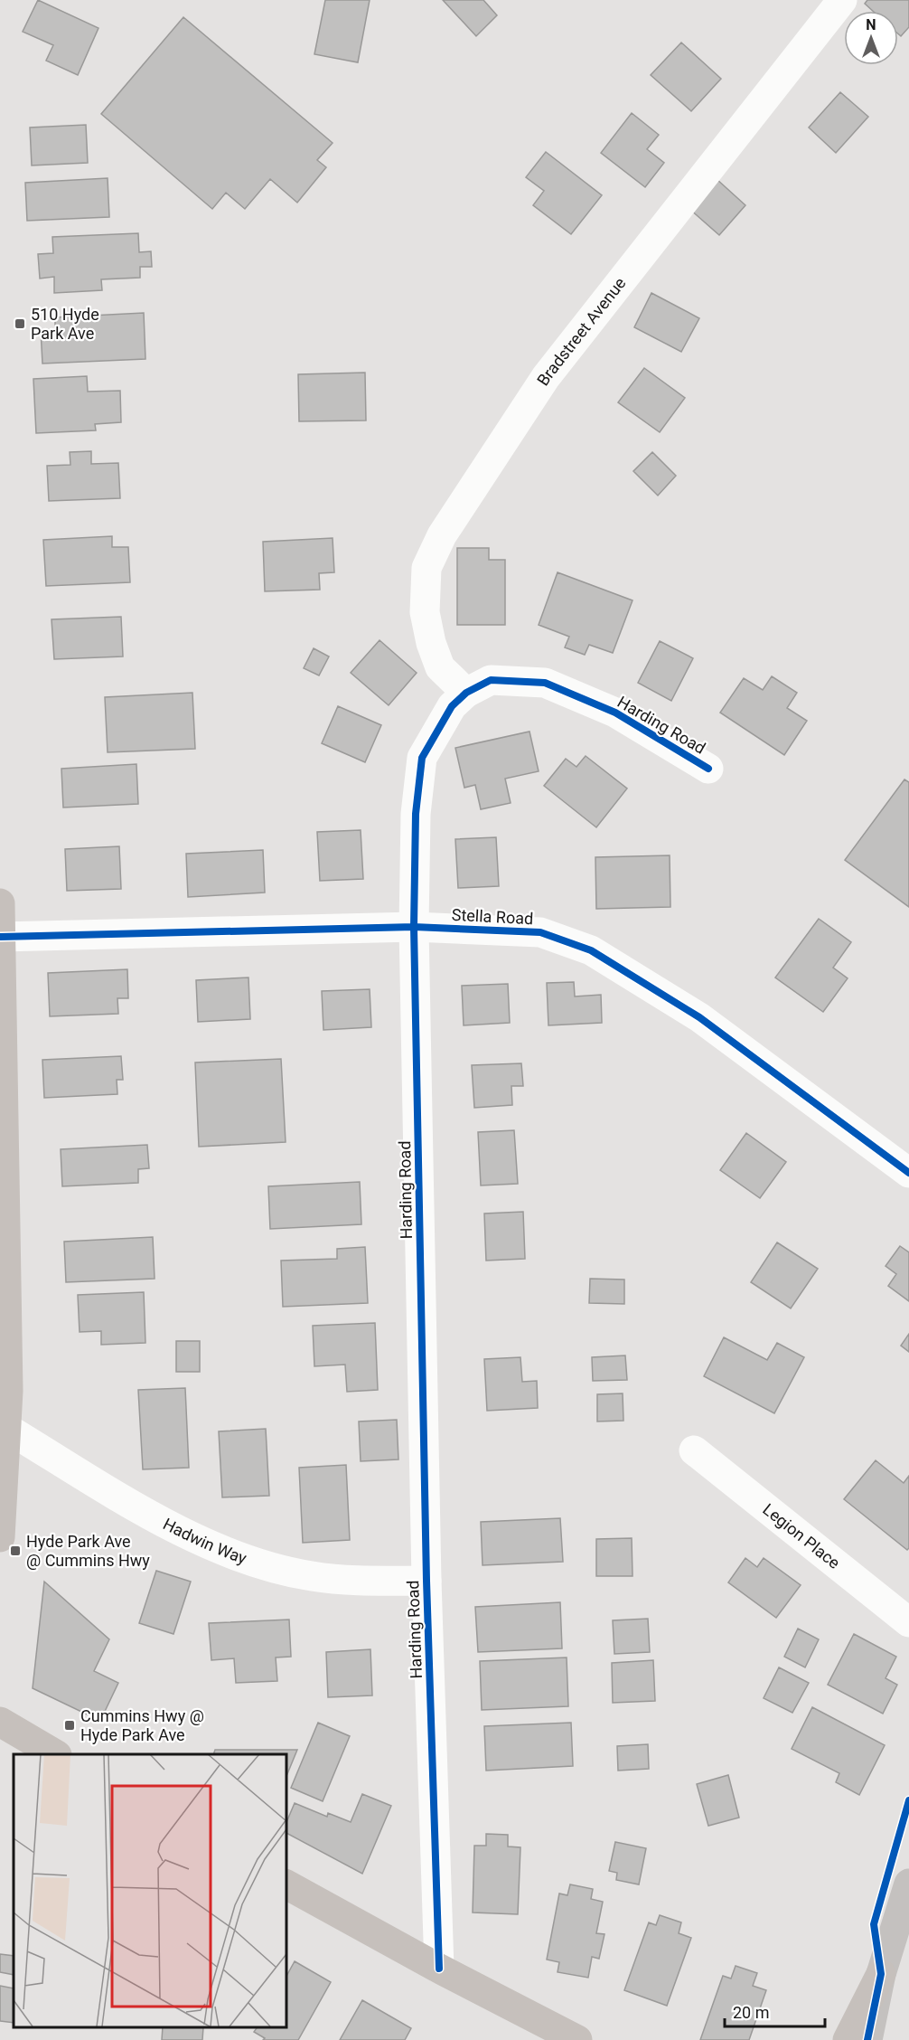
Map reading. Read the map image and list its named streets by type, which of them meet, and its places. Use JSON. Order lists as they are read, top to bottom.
{
  "streets": {
    "street": [
      "Bradstreet Avenue",
      "Harding Road",
      "Stella Road",
      "Legion Place",
      "Hadwin Way"
    ]
  },
  "crossings": [
    ["Bradstreet Avenue", "Harding Road"],
    ["Harding Road", "Stella Road"],
    ["Harding Road", "Hadwin Way"]
  ],
  "places": {
    "transit": ["510 Hyde Park Ave", "Hyde Park Ave @ Cummins Hwy", "Cummins Hwy @ Hyde Park Ave"]
  },
  "scale_bar": "20 m",
  "north": "top"
}
